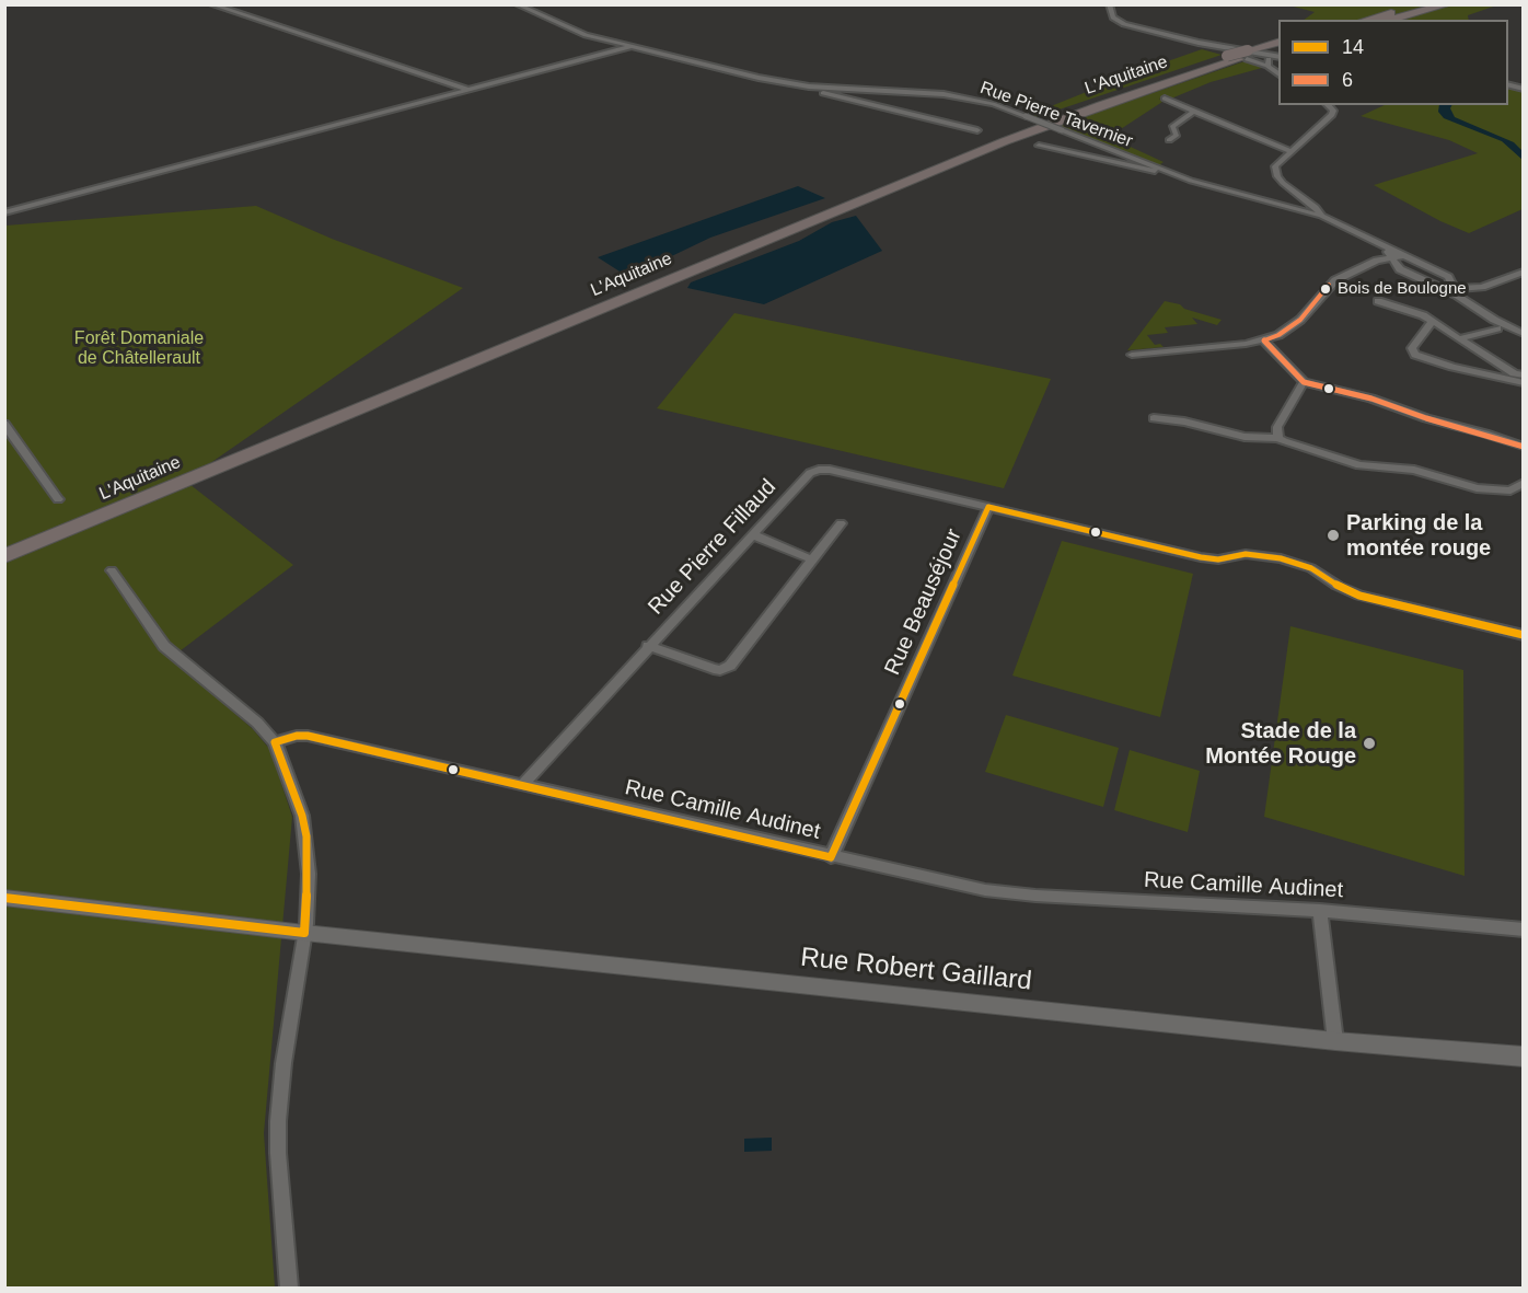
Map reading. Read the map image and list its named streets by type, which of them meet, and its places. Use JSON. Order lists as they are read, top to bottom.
{
  "streets": {
    "highway": ["L'Aquitaine"],
    "street": [
      "Rue Pierre Tavernier",
      "Rue Pierre Fillaud",
      "Rue Beauséjour",
      "Rue Camille Audinet",
      "Rue Robert Gaillard"
    ]
  },
  "crossings": [
    ["Rue Pierre Fillaud", "Rue Beauséjour"],
    ["Rue Pierre Fillaud", "Rue Camille Audinet"],
    ["Rue Beauséjour", "Rue Camille Audinet"]
  ],
  "parks": ["Forêt Domaniale de Châtellerault"],
  "places": ["Bois de Boulogne", "Parking de la montée rouge", "Stade de la Montée Rouge"],
  "lines": ["transit line 6", "transit line 14"],
  "legend": ["14", "6"]
}
